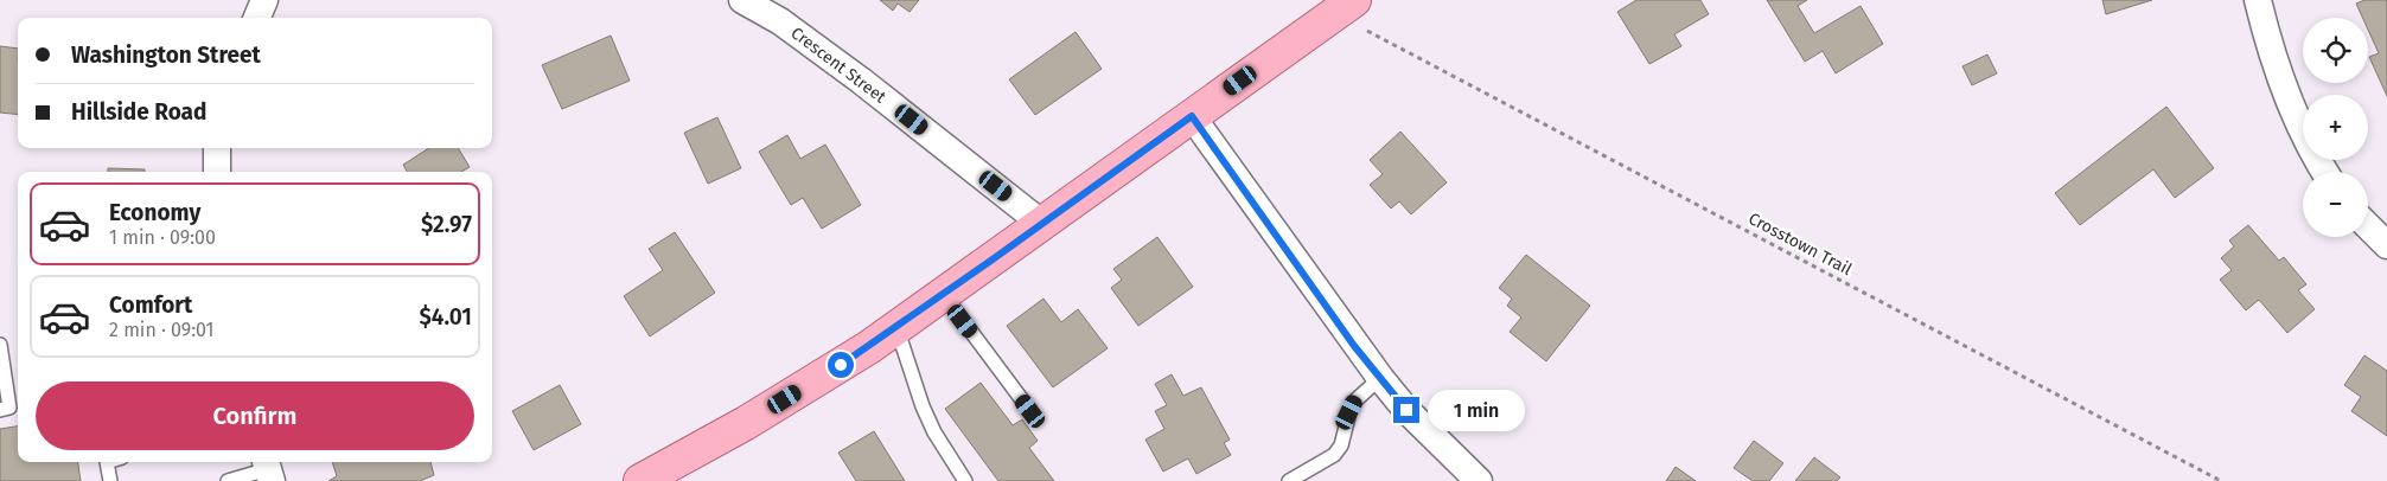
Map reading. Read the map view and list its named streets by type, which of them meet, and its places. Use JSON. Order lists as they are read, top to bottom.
{
  "streets": {
    "street": ["Crescent Street"],
    "path": ["Crosstown Trail"]
  },
  "page": {
    "map_buttons": ["+", "−"],
    "banner": ["Washington Street", "Hillside Road"],
    "list": [
      {
        "name": "Economy",
        "note": "1 min · 09:00",
        "value": "$2.97"
      },
      {
        "name": "Comfort",
        "note": "2 min · 09:01",
        "value": "$4.01"
      }
    ],
    "buttons": "Confirm",
    "bubble": "1 min"
  }
}
